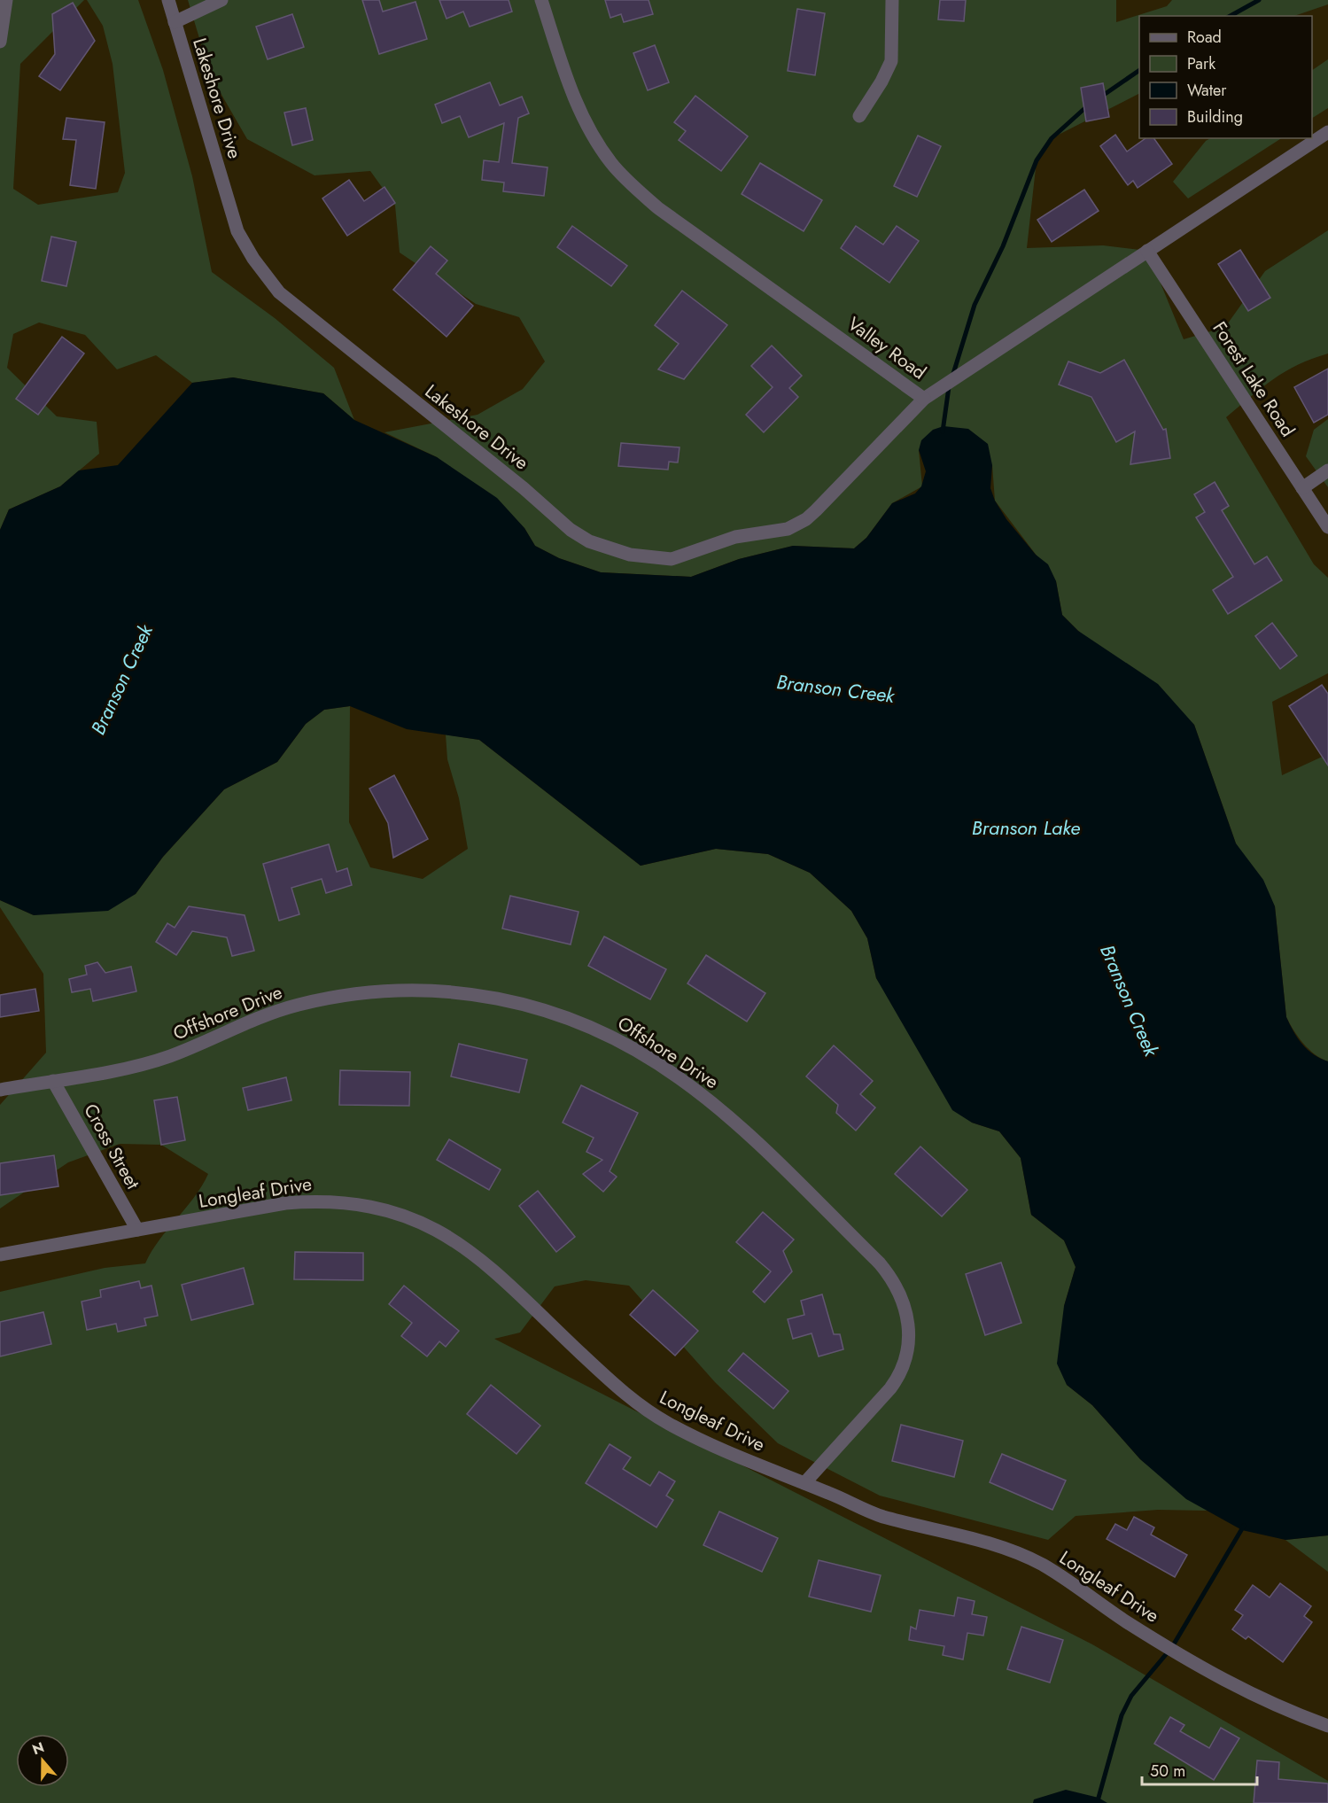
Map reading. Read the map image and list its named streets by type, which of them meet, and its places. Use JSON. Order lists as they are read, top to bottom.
{
  "streets": {
    "street": [
      "Lakeshore Drive",
      "Valley Road",
      "Forest Lake Road",
      "Offshore Drive",
      "Cross Street",
      "Longleaf Drive"
    ]
  },
  "crossings": [
    ["Lakeshore Drive", "Valley Road"],
    ["Valley Road", "Forest Lake Road"],
    ["Offshore Drive", "Cross Street"],
    ["Offshore Drive", "Longleaf Drive"],
    ["Cross Street", "Longleaf Drive"]
  ],
  "water": ["Branson Creek", "Branson Lake"],
  "legend": [
    "Road",
    "Park",
    "Water",
    "Building"
  ],
  "scale_bar": "50 m",
  "north": "top"
}
